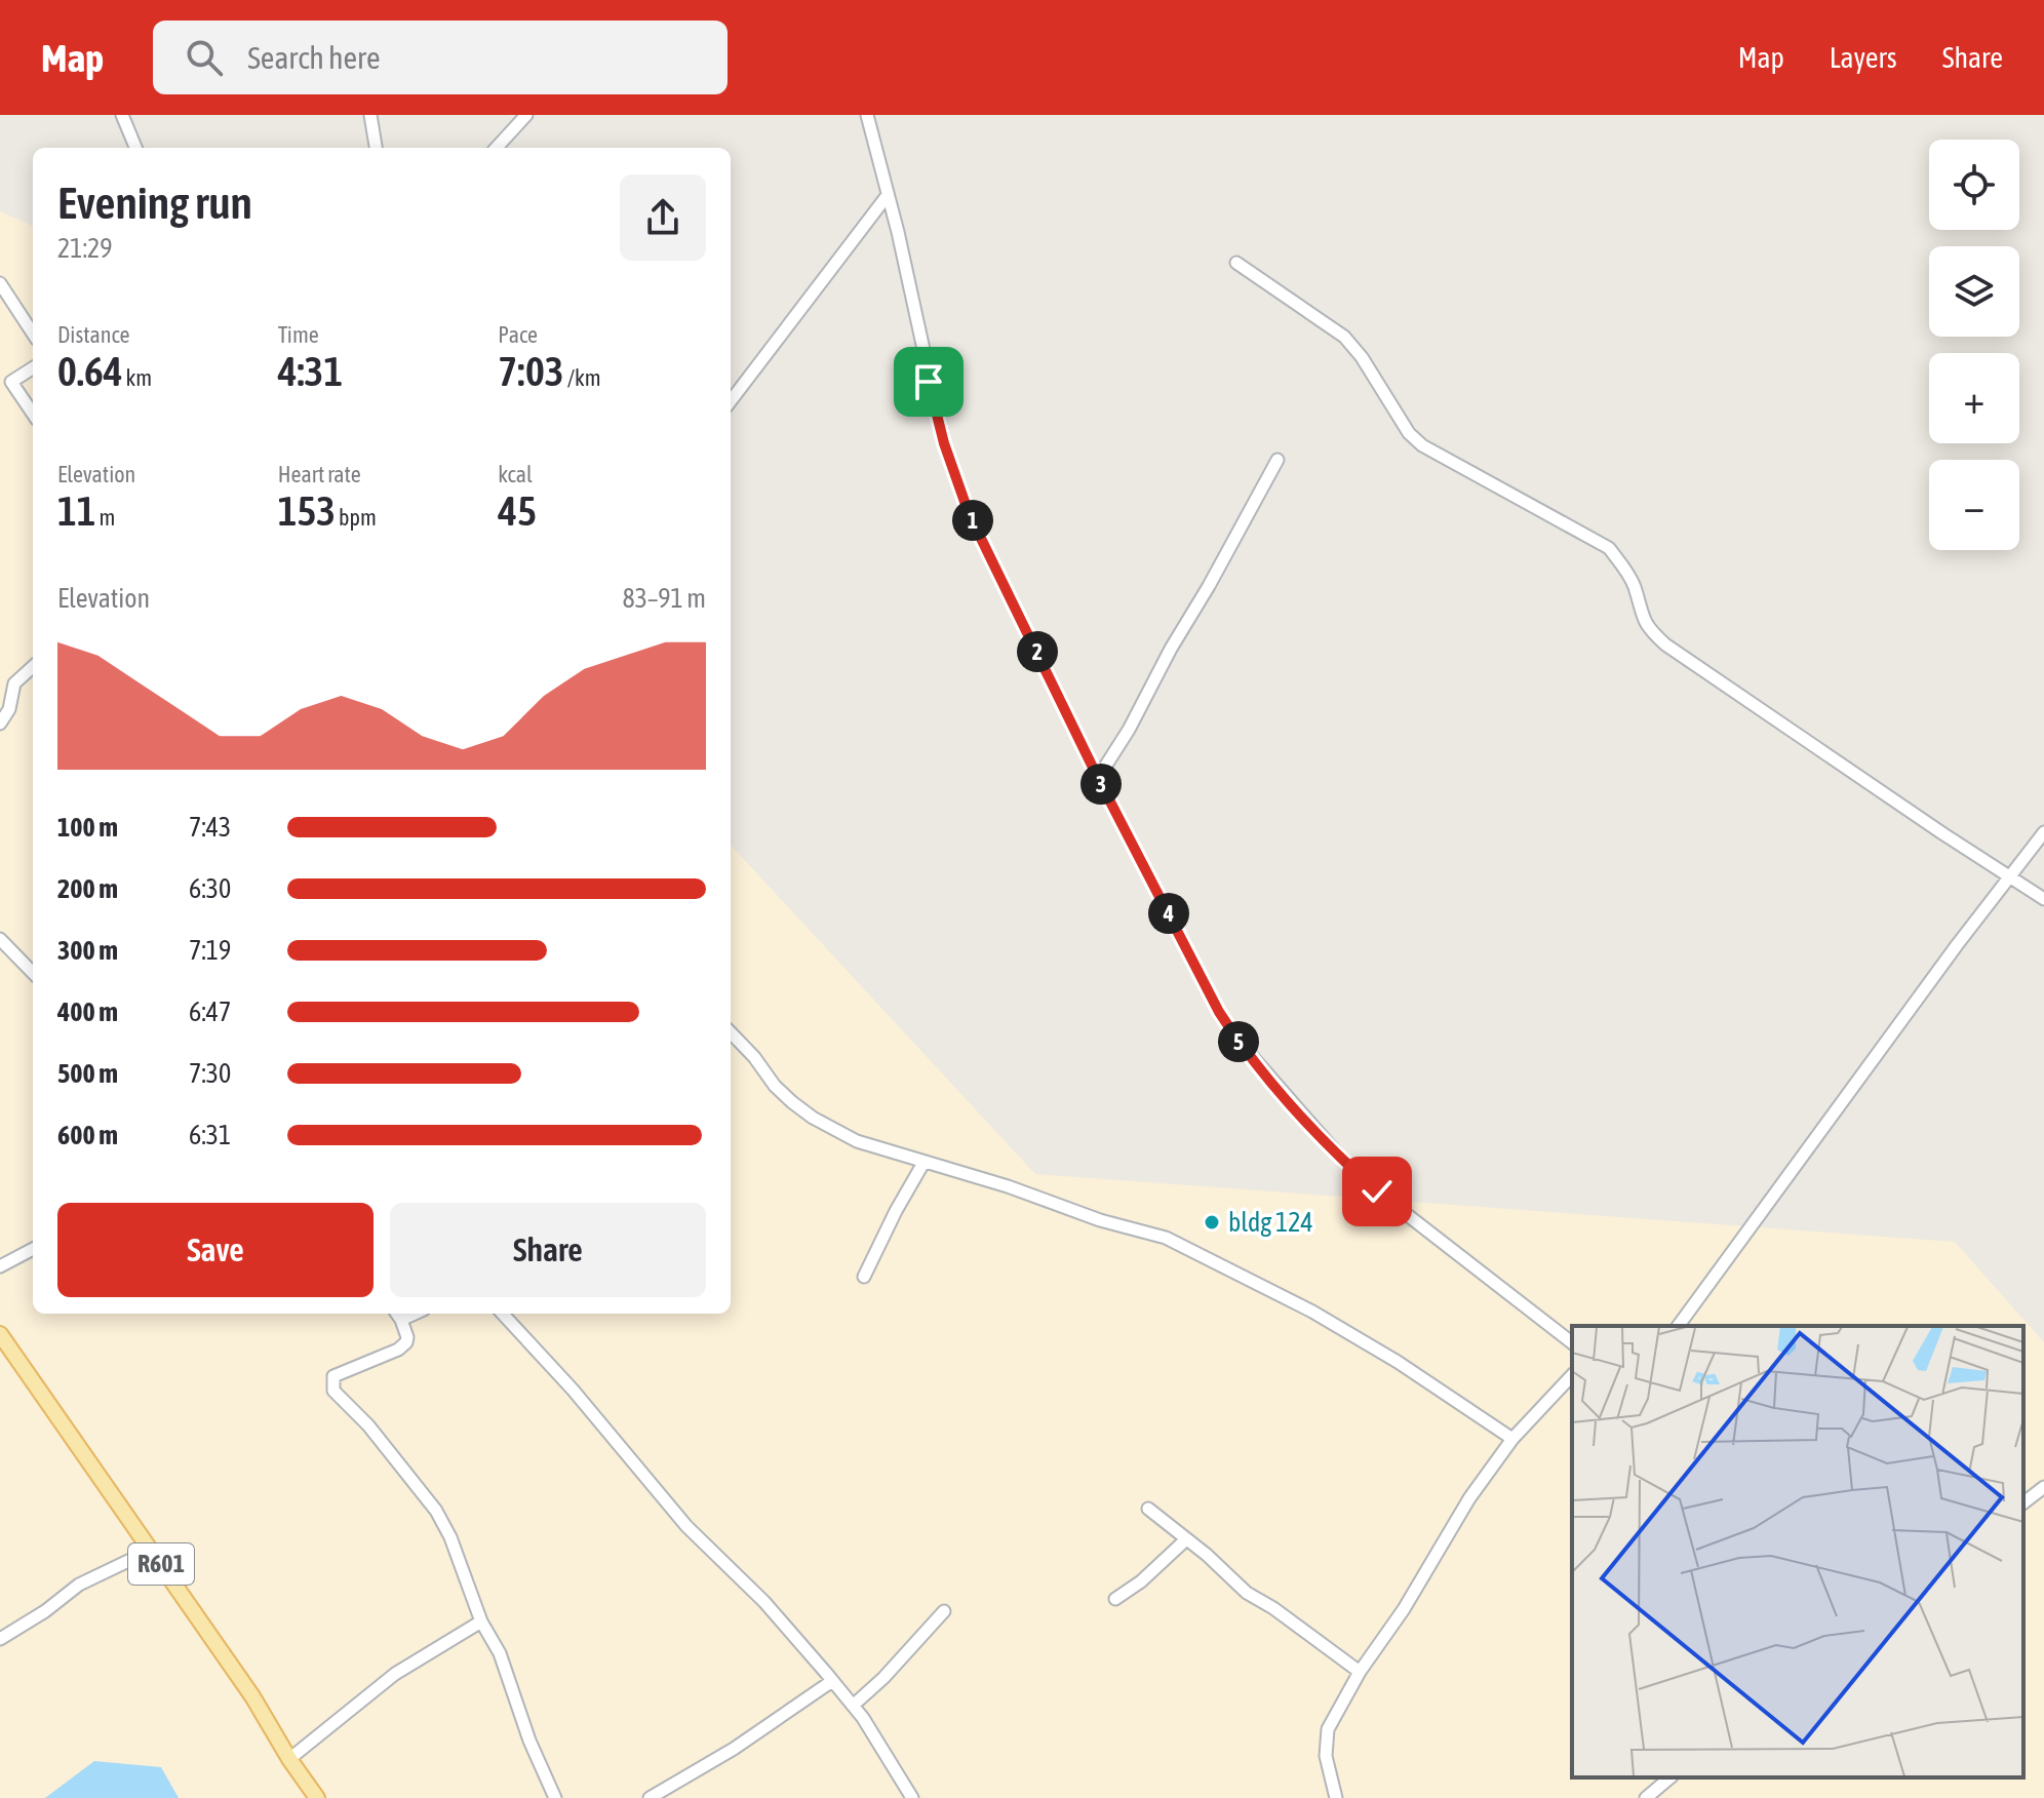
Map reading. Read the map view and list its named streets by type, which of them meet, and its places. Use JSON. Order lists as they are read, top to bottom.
{
  "streets": {
    "main road": ["R601"]
  },
  "places": ["bldg 124"],
  "page": {
    "header": "Map",
    "search": "Search here",
    "nav": ["Map", "Layers", "Share"],
    "map_buttons": ["+", "−"],
    "heading": ["Evening run", "21:29"],
    "stats": [
      ["Distance", "0.64 km"],
      ["Time", "4:31"],
      ["Pace", "7:03 /km"],
      ["Elevation", "11 m"],
      ["Heart rate", "153 bpm"],
      ["kcal", "45"]
    ],
    "pins": [
      "1",
      "2",
      "3",
      "4",
      "5"
    ],
    "chart": ["Elevation", "83–91 m"],
    "list": [
      {
        "name": "100 m",
        "note": "7:43"
      },
      {
        "name": "200 m",
        "note": "6:30"
      },
      {
        "name": "300 m",
        "note": "7:19"
      },
      {
        "name": "400 m",
        "note": "6:47"
      },
      {
        "name": "500 m",
        "note": "7:30"
      },
      {
        "name": "600 m",
        "note": "6:31"
      }
    ],
    "buttons": ["Save", "Share"]
  }
}
